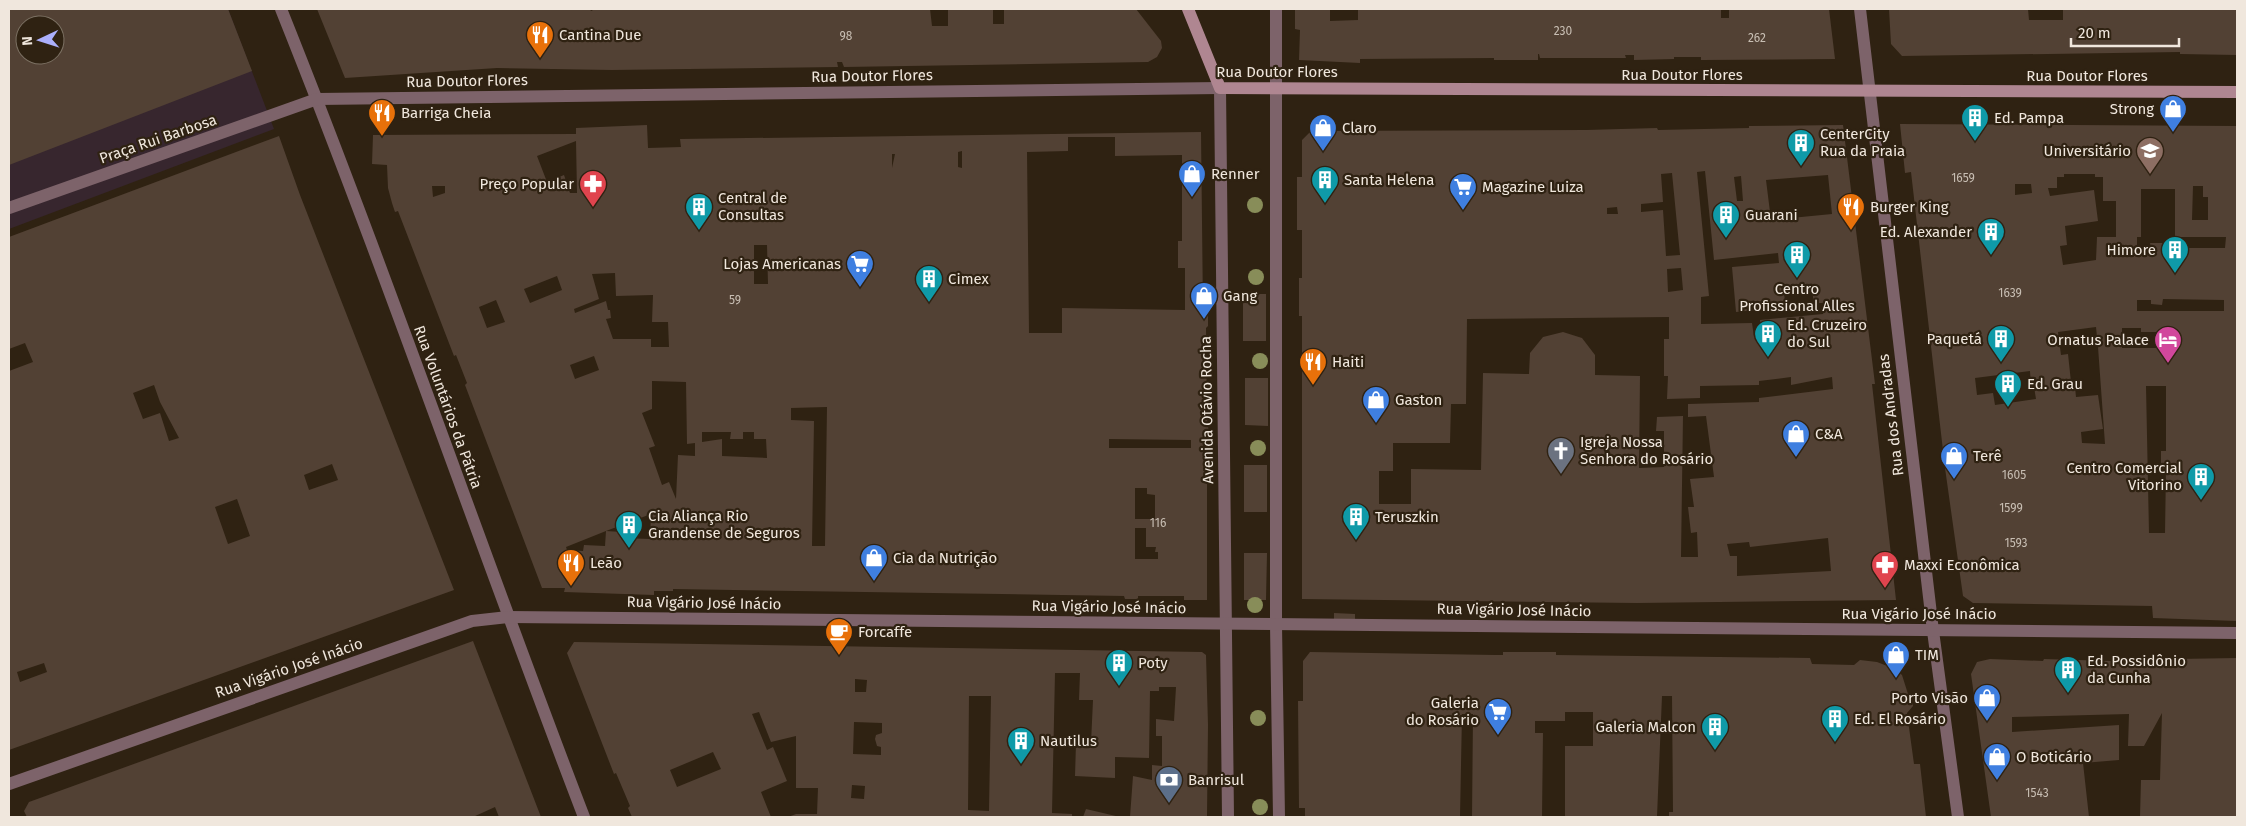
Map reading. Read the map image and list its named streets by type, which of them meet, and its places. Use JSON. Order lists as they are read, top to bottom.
{
  "streets": {
    "main road": ["Rua Doutor Flores", "Avenida Otávio Rocha"],
    "street": [
      "Praça Rui Barbosa",
      "Rua Voluntários da Pátria",
      "Rua dos Andradas",
      "Rua Vigário José Inácio"
    ]
  },
  "crossings": [
    ["Rua Doutor Flores", "Praça Rui Barbosa"],
    ["Rua Doutor Flores", "Rua Voluntários da Pátria"],
    ["Rua Doutor Flores", "Avenida Otávio Rocha"],
    ["Rua Doutor Flores", "Rua dos Andradas"],
    ["Praça Rui Barbosa", "Rua Voluntários da Pátria"],
    ["Rua Voluntários da Pátria", "Rua Vigário José Inácio"],
    ["Avenida Otávio Rocha", "Rua Vigário José Inácio"],
    ["Rua dos Andradas", "Rua Vigário José Inácio"]
  ],
  "places": {
    "restaurant": [
      "Cantina Due",
      "Barriga Cheia",
      "Burger King",
      "Haiti",
      "Leão"
    ],
    "shop": [
      "Strong",
      "Claro",
      "Renner",
      "Gang",
      "Gaston",
      "C&A",
      "Terê",
      "Cia da Nutrição",
      "TIM",
      "Porto Visão",
      "O Boticário"
    ],
    "building": [
      "Ed. Pampa",
      "CenterCity Rua da Praia",
      "Santa Helena",
      "Central de Consultas",
      "Guarani",
      "Ed. Alexander",
      "Himore",
      "Centro Profissional Alles",
      "Cimex",
      "Ed. Cruzeiro do Sul",
      "Paquetá",
      "Ed. Grau",
      "Centro Comercial Vitorino",
      "Teruszkin",
      "Cia Aliança Rio Grandense de Seguros",
      "Poty",
      "Ed. Possidônio da Cunha",
      "Ed. El Rosário",
      "Galeria Malcon",
      "Nautilus"
    ],
    "school or university": ["Universitário"],
    "pharmacy": ["Preço Popular", "Maxxi Econômica"],
    "supermarket": ["Magazine Luiza", "Lojas Americanas", "Galeria do Rosário"],
    "hotel": ["Ornatus Palace"],
    "church": ["Igreja Nossa Senhora do Rosário"],
    "cafe": ["Forcaffe"],
    "bank": ["Banrisul"]
  },
  "house_numbers": [
    "230",
    "98",
    "262",
    "1659",
    "1639",
    "59",
    "1605",
    "1599",
    "116",
    "1593",
    "1543"
  ],
  "scale_bar": "20 m",
  "north": "left"
}
